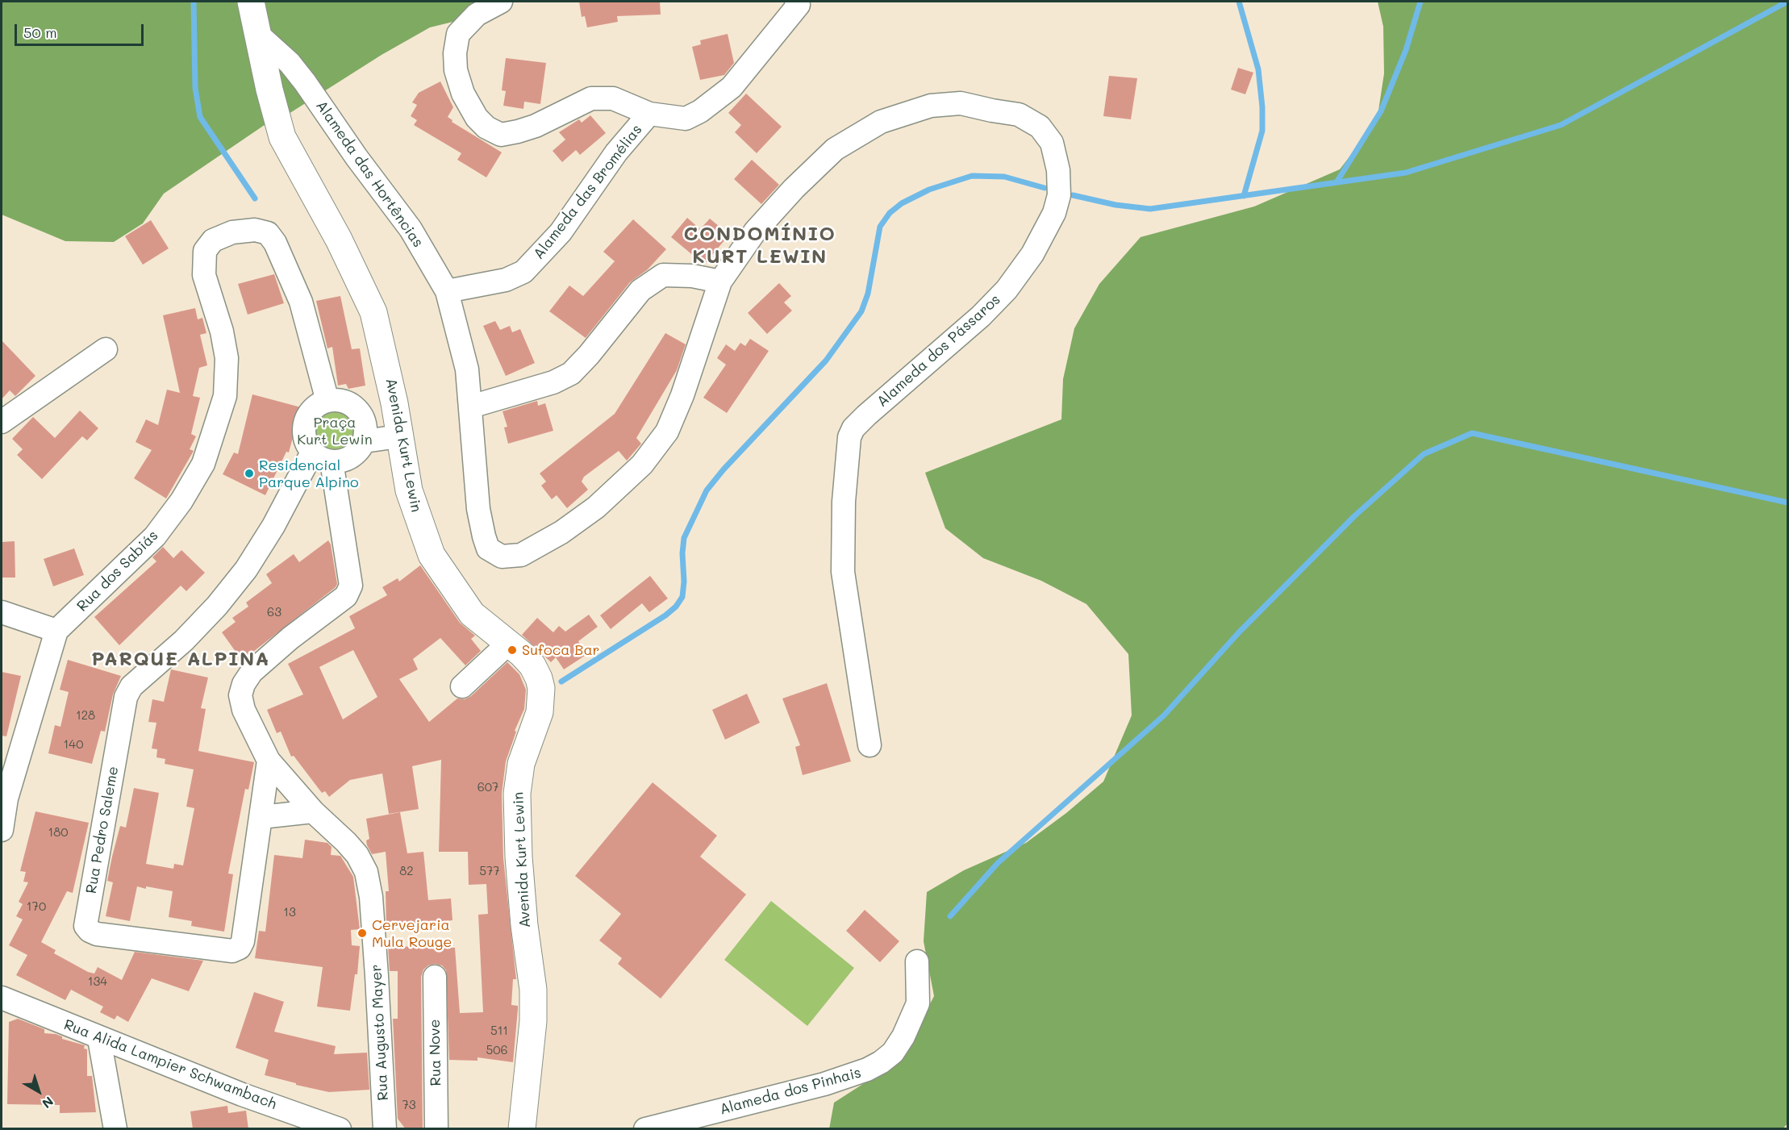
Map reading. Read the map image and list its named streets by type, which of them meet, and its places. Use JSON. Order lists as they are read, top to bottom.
{
  "streets": {
    "main road": ["Avenida Kurt Lewin"],
    "street": [
      "Alameda das Hortências",
      "Alameda das Bromélias",
      "Alameda dos Pássaros",
      "Rua dos Sabiás",
      "Rua Pedro Saleme",
      "Rua Augusto Mayer",
      "Rua Nove",
      "Rua Alida Lampier Schwambach",
      "Alameda dos Pinhais"
    ]
  },
  "crossings": [
    ["Alameda das Hortências", "Alameda das Bromélias"],
    ["Alameda das Hortências", "Alameda dos Pássaros"],
    ["Alameda das Hortências", "Avenida Kurt Lewin"],
    ["Rua dos Sabiás", "Rua Pedro Saleme"],
    ["Rua dos Sabiás", "Rua Augusto Mayer"],
    ["Rua Pedro Saleme", "Rua Augusto Mayer"]
  ],
  "districts": ["CONDOMÍNIO KURT LEWIN", "PARQUE ALPINA"],
  "parks": ["Praça Kurt Lewin"],
  "places": ["Residencial Parque Alpino", "Sufoca Bar", "Cervejaria Mula Rouge"],
  "house_numbers": [
    "63",
    "128",
    "140",
    "607",
    "180",
    "82",
    "577",
    "170",
    "13",
    "134",
    "511",
    "506",
    "73"
  ],
  "scale_bar": "50 m",
  "north": "bottom right"
}
